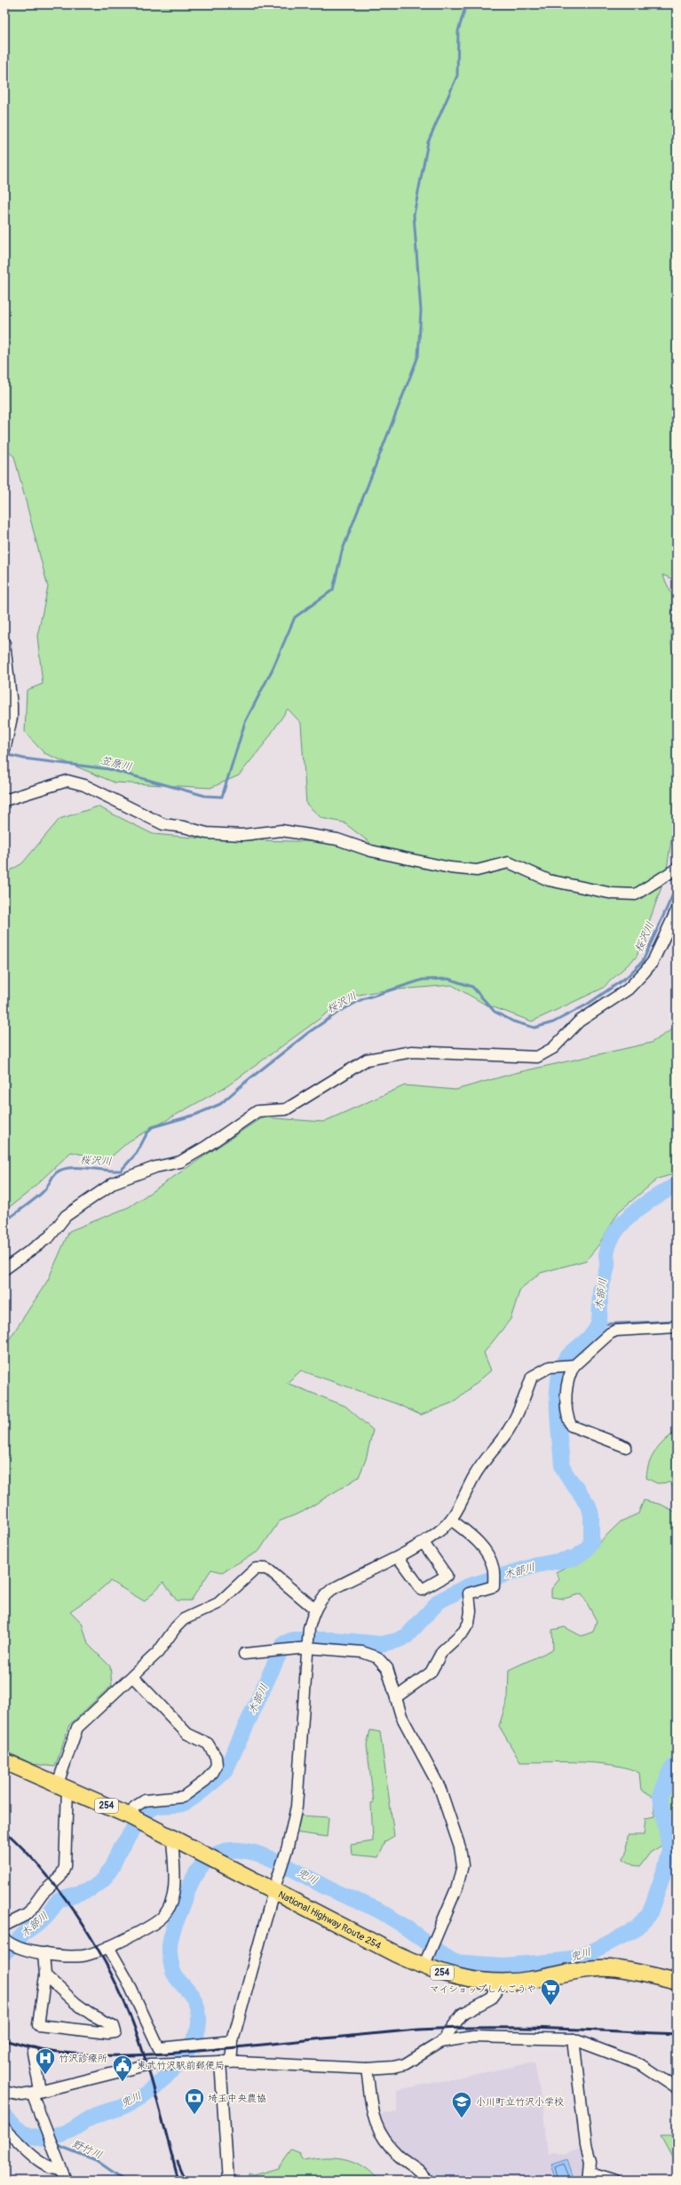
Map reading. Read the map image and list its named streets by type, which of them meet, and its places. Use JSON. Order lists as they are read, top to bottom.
{
  "streets": {
    "highway": ["254", "National Highway Route 254"]
  },
  "water": [
    "笠原川",
    "桜沢川",
    "木部川",
    "兜川",
    "野竹川"
  ],
  "places": {
    "supermarket": ["マイショップしんごうや"],
    "hospital": ["竹沢診療所"],
    "public building": ["東武竹沢駅前郵便局"],
    "bank": ["埼玉中央農協"],
    "school or university": ["小川町立竹沢小学校"]
  }
}
